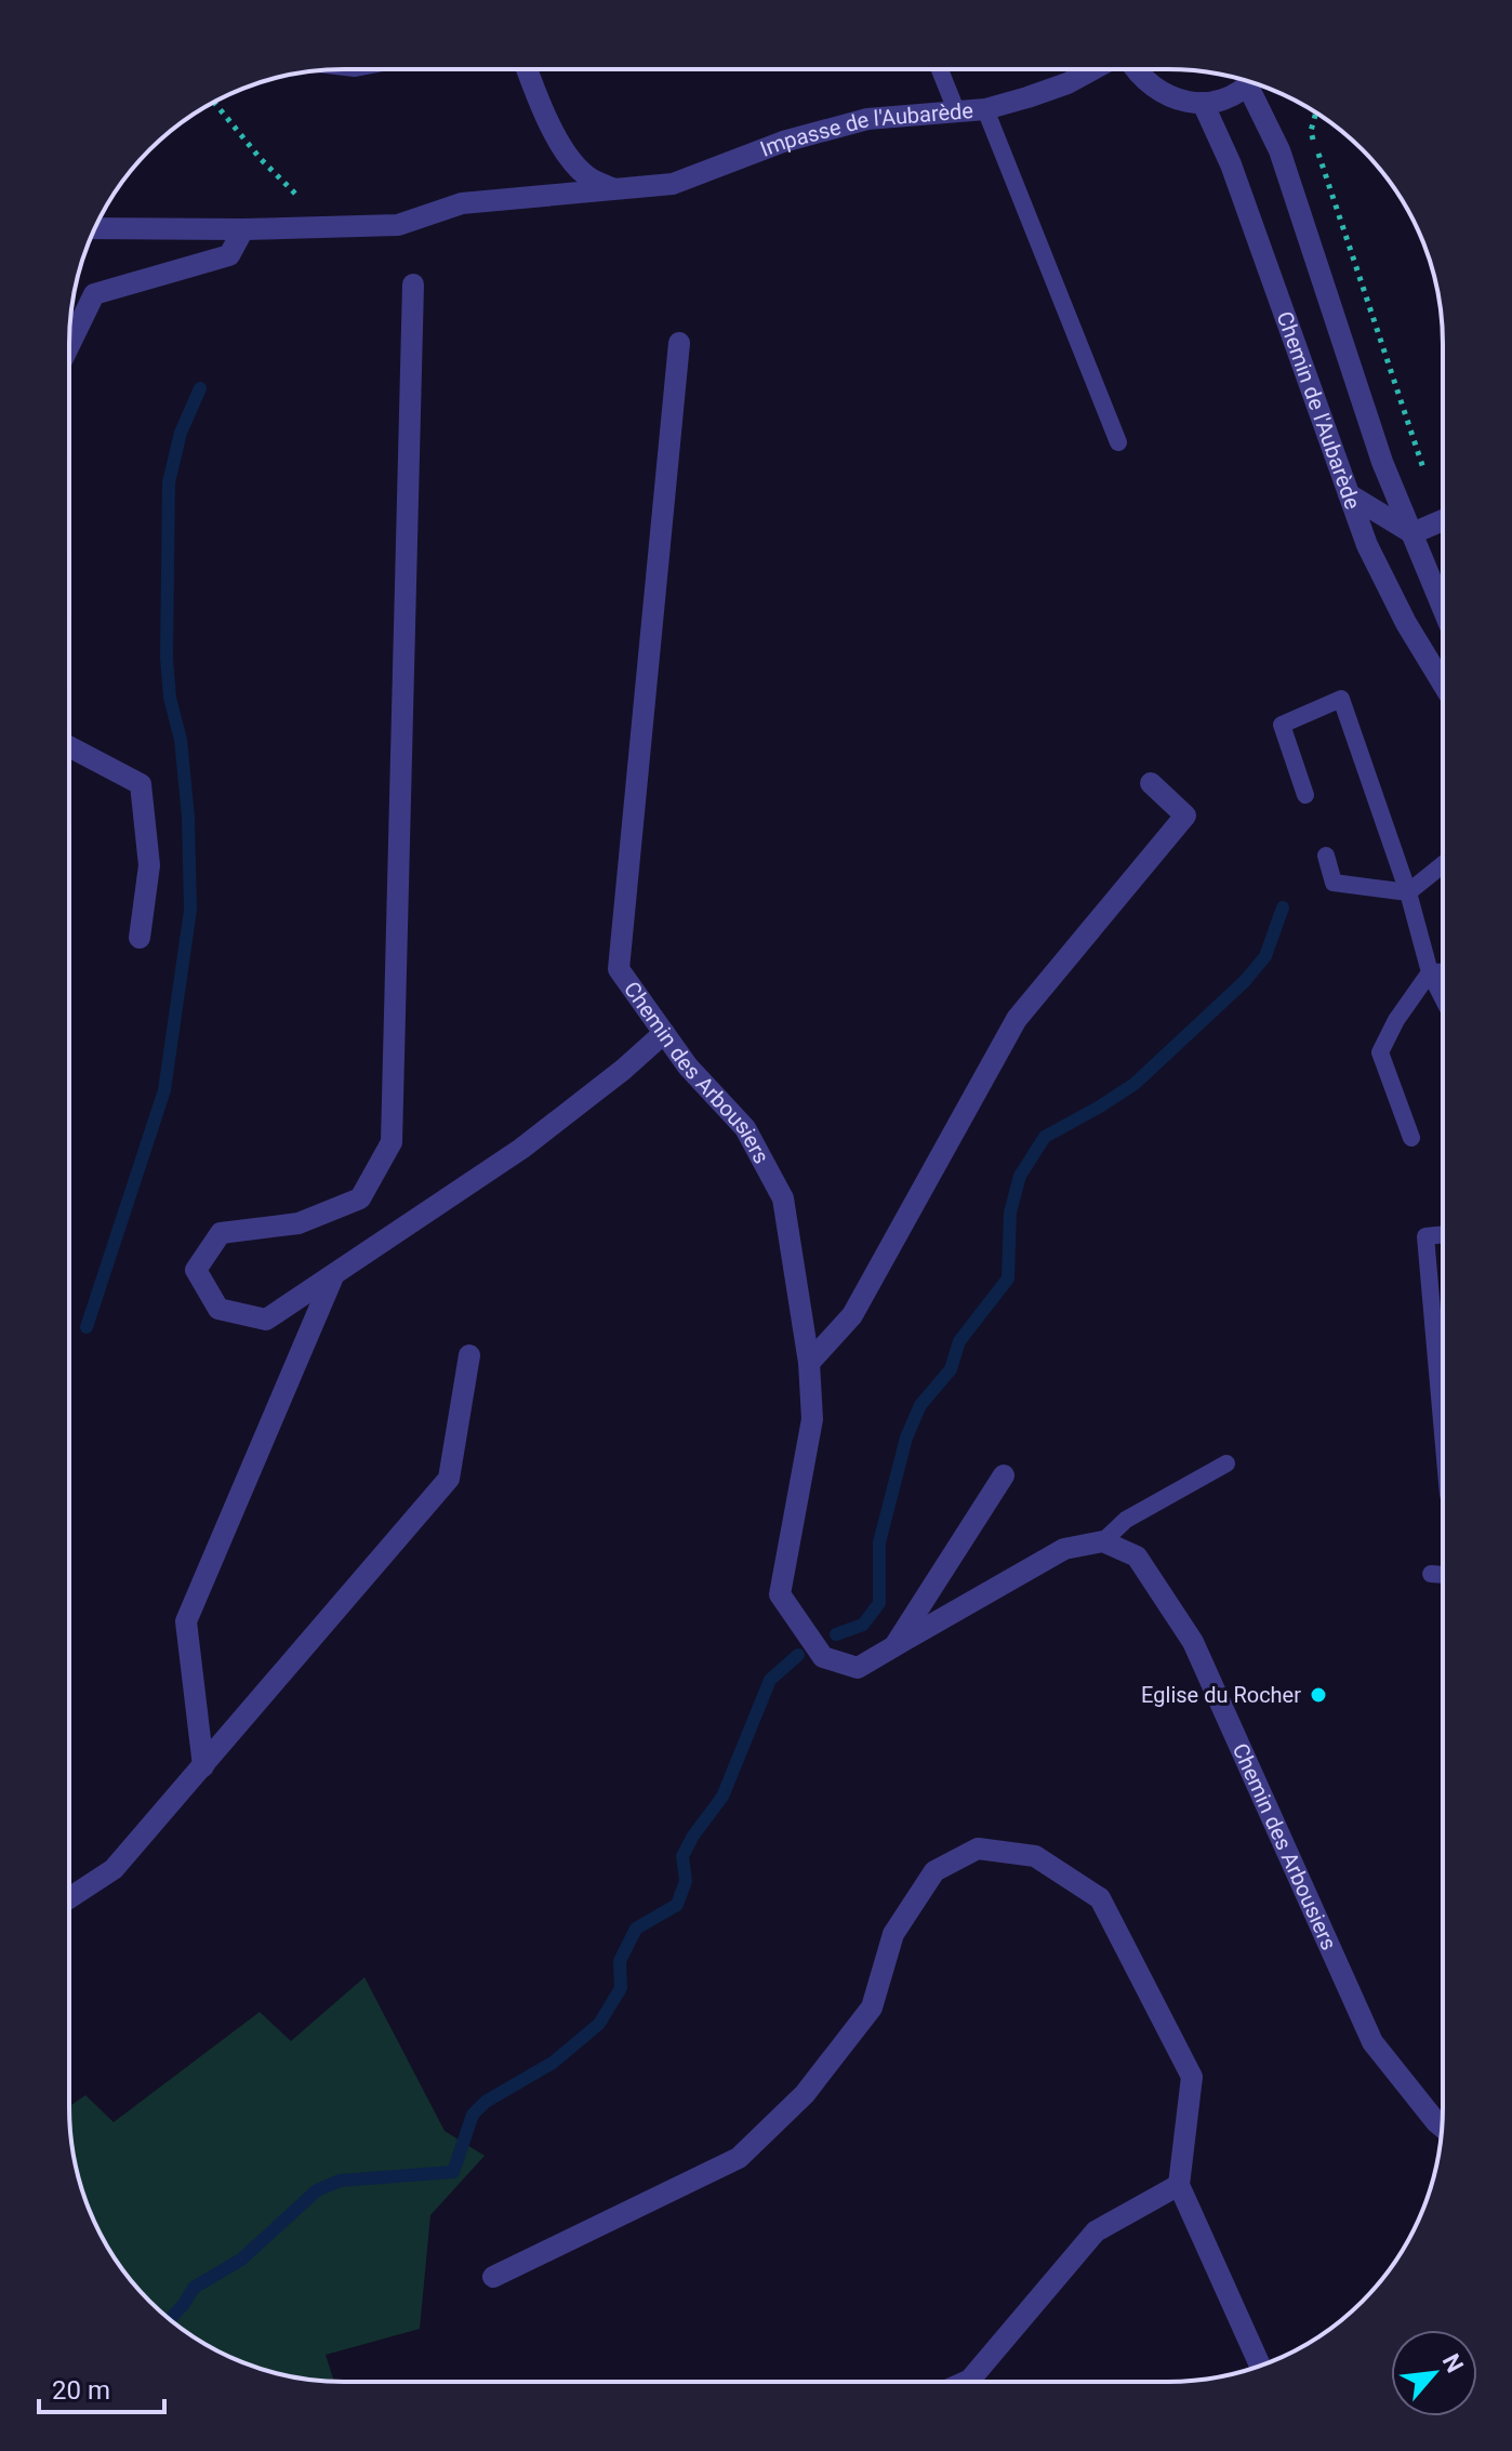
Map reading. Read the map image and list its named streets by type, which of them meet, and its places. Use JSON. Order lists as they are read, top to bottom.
{
  "streets": {
    "street": ["Impasse de l'Aubarède", "Chemin de l'Aubarède", "Chemin des Arbousiers"]
  },
  "places": ["Eglise du Rocher"],
  "scale_bar": "20 m",
  "north": "top right"
}
